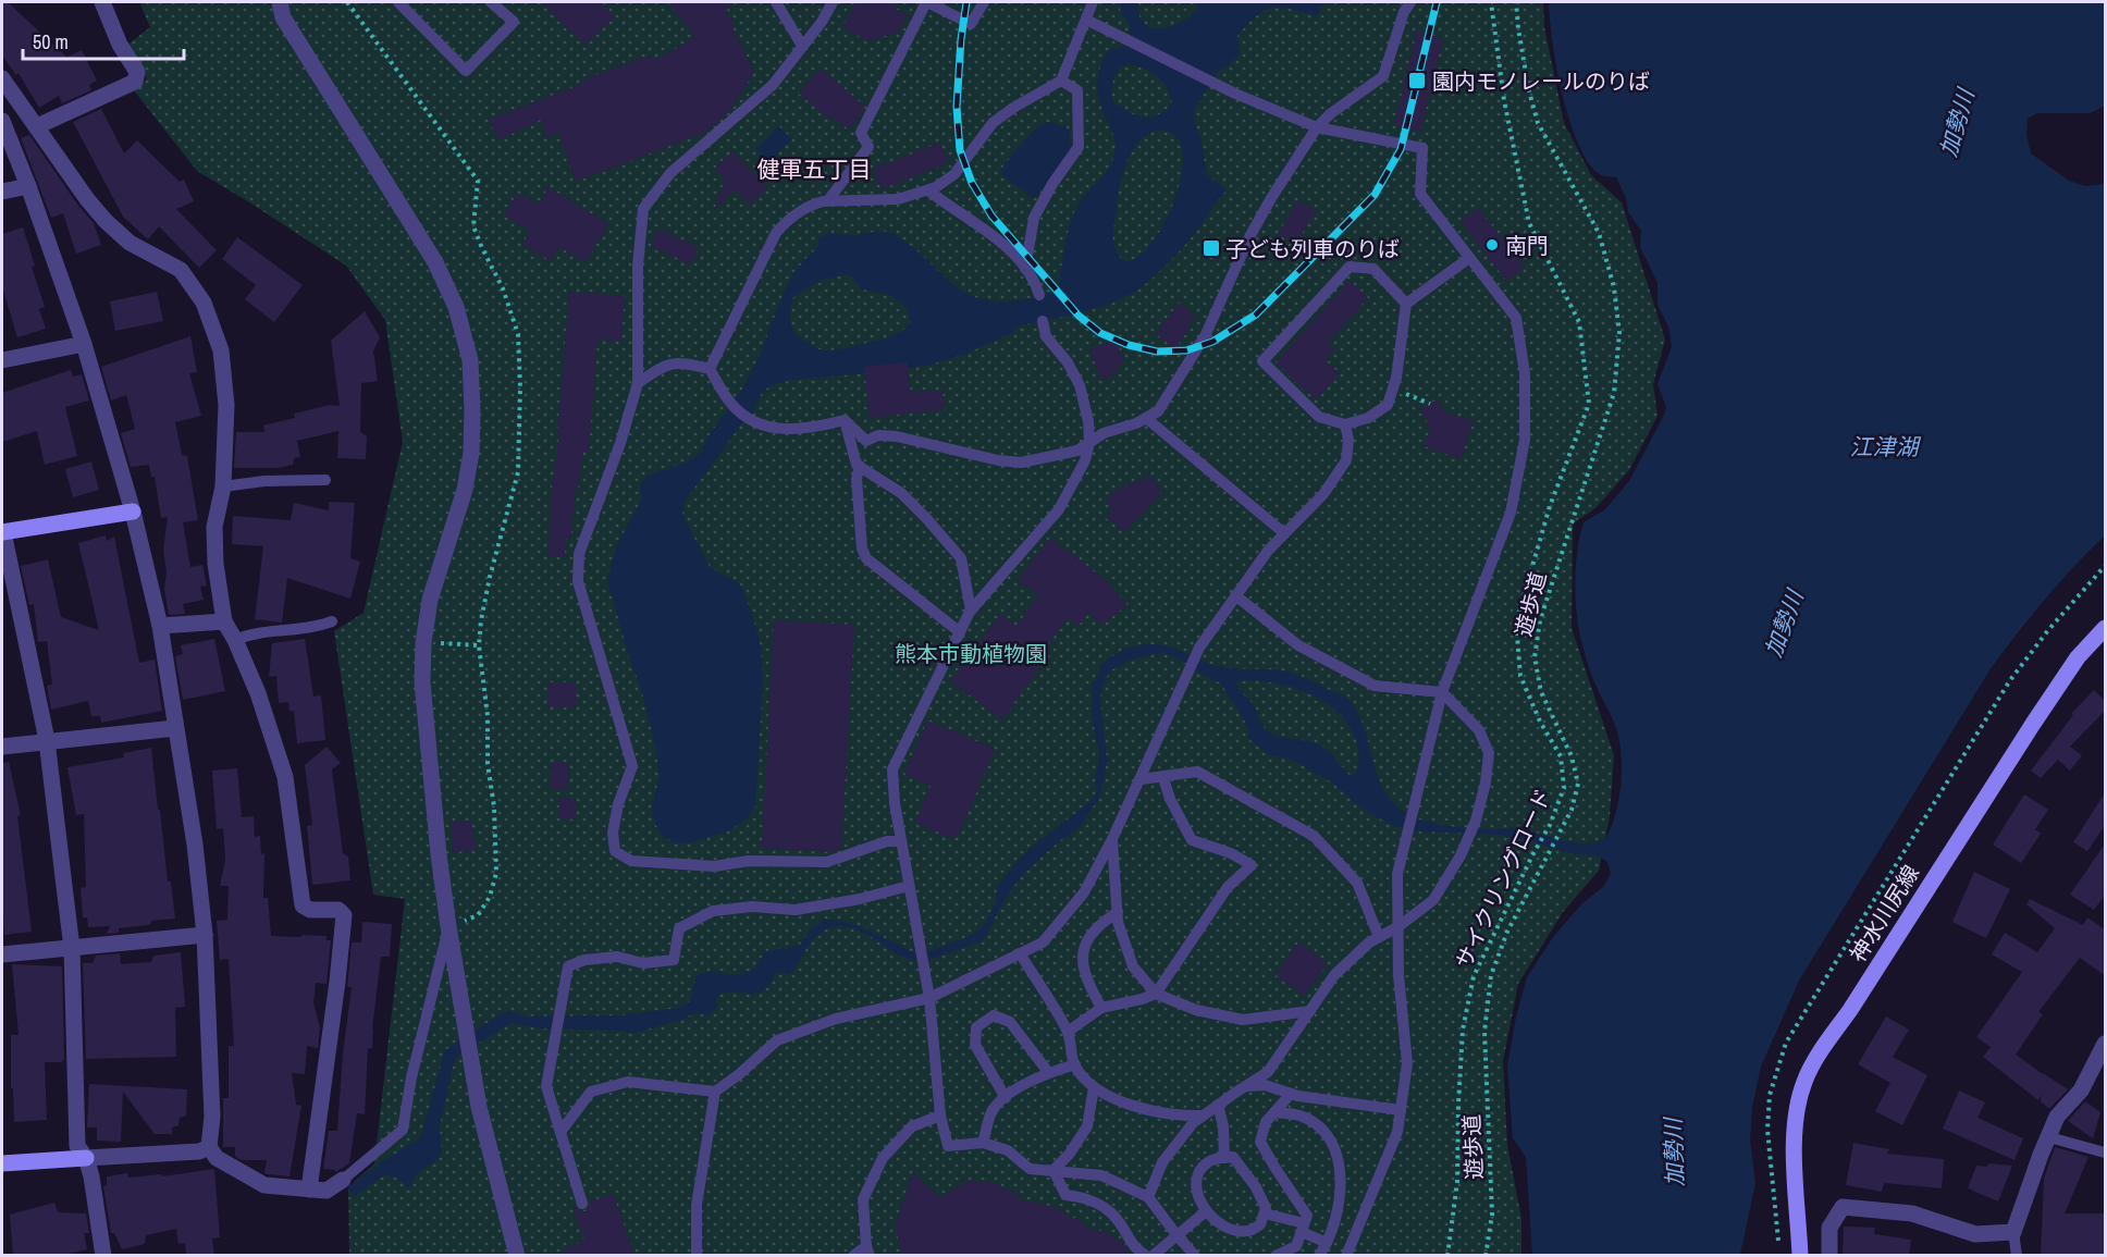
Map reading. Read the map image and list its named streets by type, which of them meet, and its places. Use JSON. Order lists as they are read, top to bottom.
{
  "streets": {
    "main road": ["神水川尻線"],
    "path": ["遊歩道", "サイクリングロード"]
  },
  "districts": ["健軍五丁目"],
  "water": ["加勢川", "江津湖"],
  "parks": ["熊本市動植物園"],
  "places": {
    "transit": ["園内モノレールのりば", "子ども列車のりば"],
    "other": ["南門"]
  },
  "scale_bar": "50 m"
}
